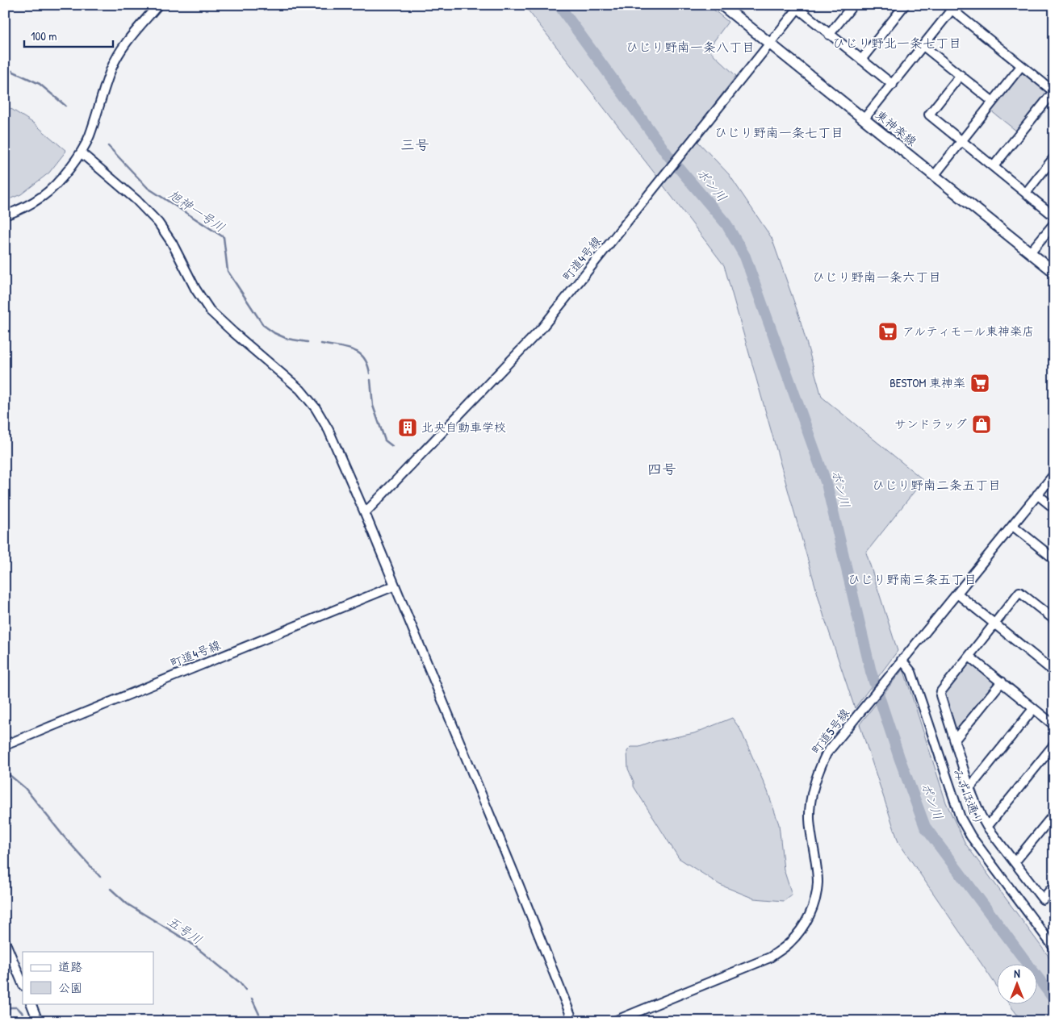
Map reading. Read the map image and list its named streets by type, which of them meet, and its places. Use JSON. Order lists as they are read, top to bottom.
{
  "streets": {
    "main road": ["東神楽線"],
    "street": ["町道4号線", "町道5号線", "みずほ通り"]
  },
  "crossings": [
    ["東神楽線", "町道4号線"],
    ["町道5号線", "みずほ通り"]
  ],
  "districts": [
    "ひじり野北一条七丁目",
    "ひじり野南一条八丁目",
    "ひじり野南一条七丁目",
    "三号",
    "ひじり野南一条六丁目",
    "四号",
    "ひじり野南二条五丁目",
    "ひじり野南三条五丁目"
  ],
  "water": ["ポン川", "旭神一号川", "五号川"],
  "places": {
    "supermarket": ["アルティモール東神楽店", "BESTOM 東神楽"],
    "shop": ["サンドラッグ"],
    "building": ["北央自動車学校"]
  },
  "legend": ["道路", "公園"],
  "scale_bar": "100 m",
  "north": "top"
}
